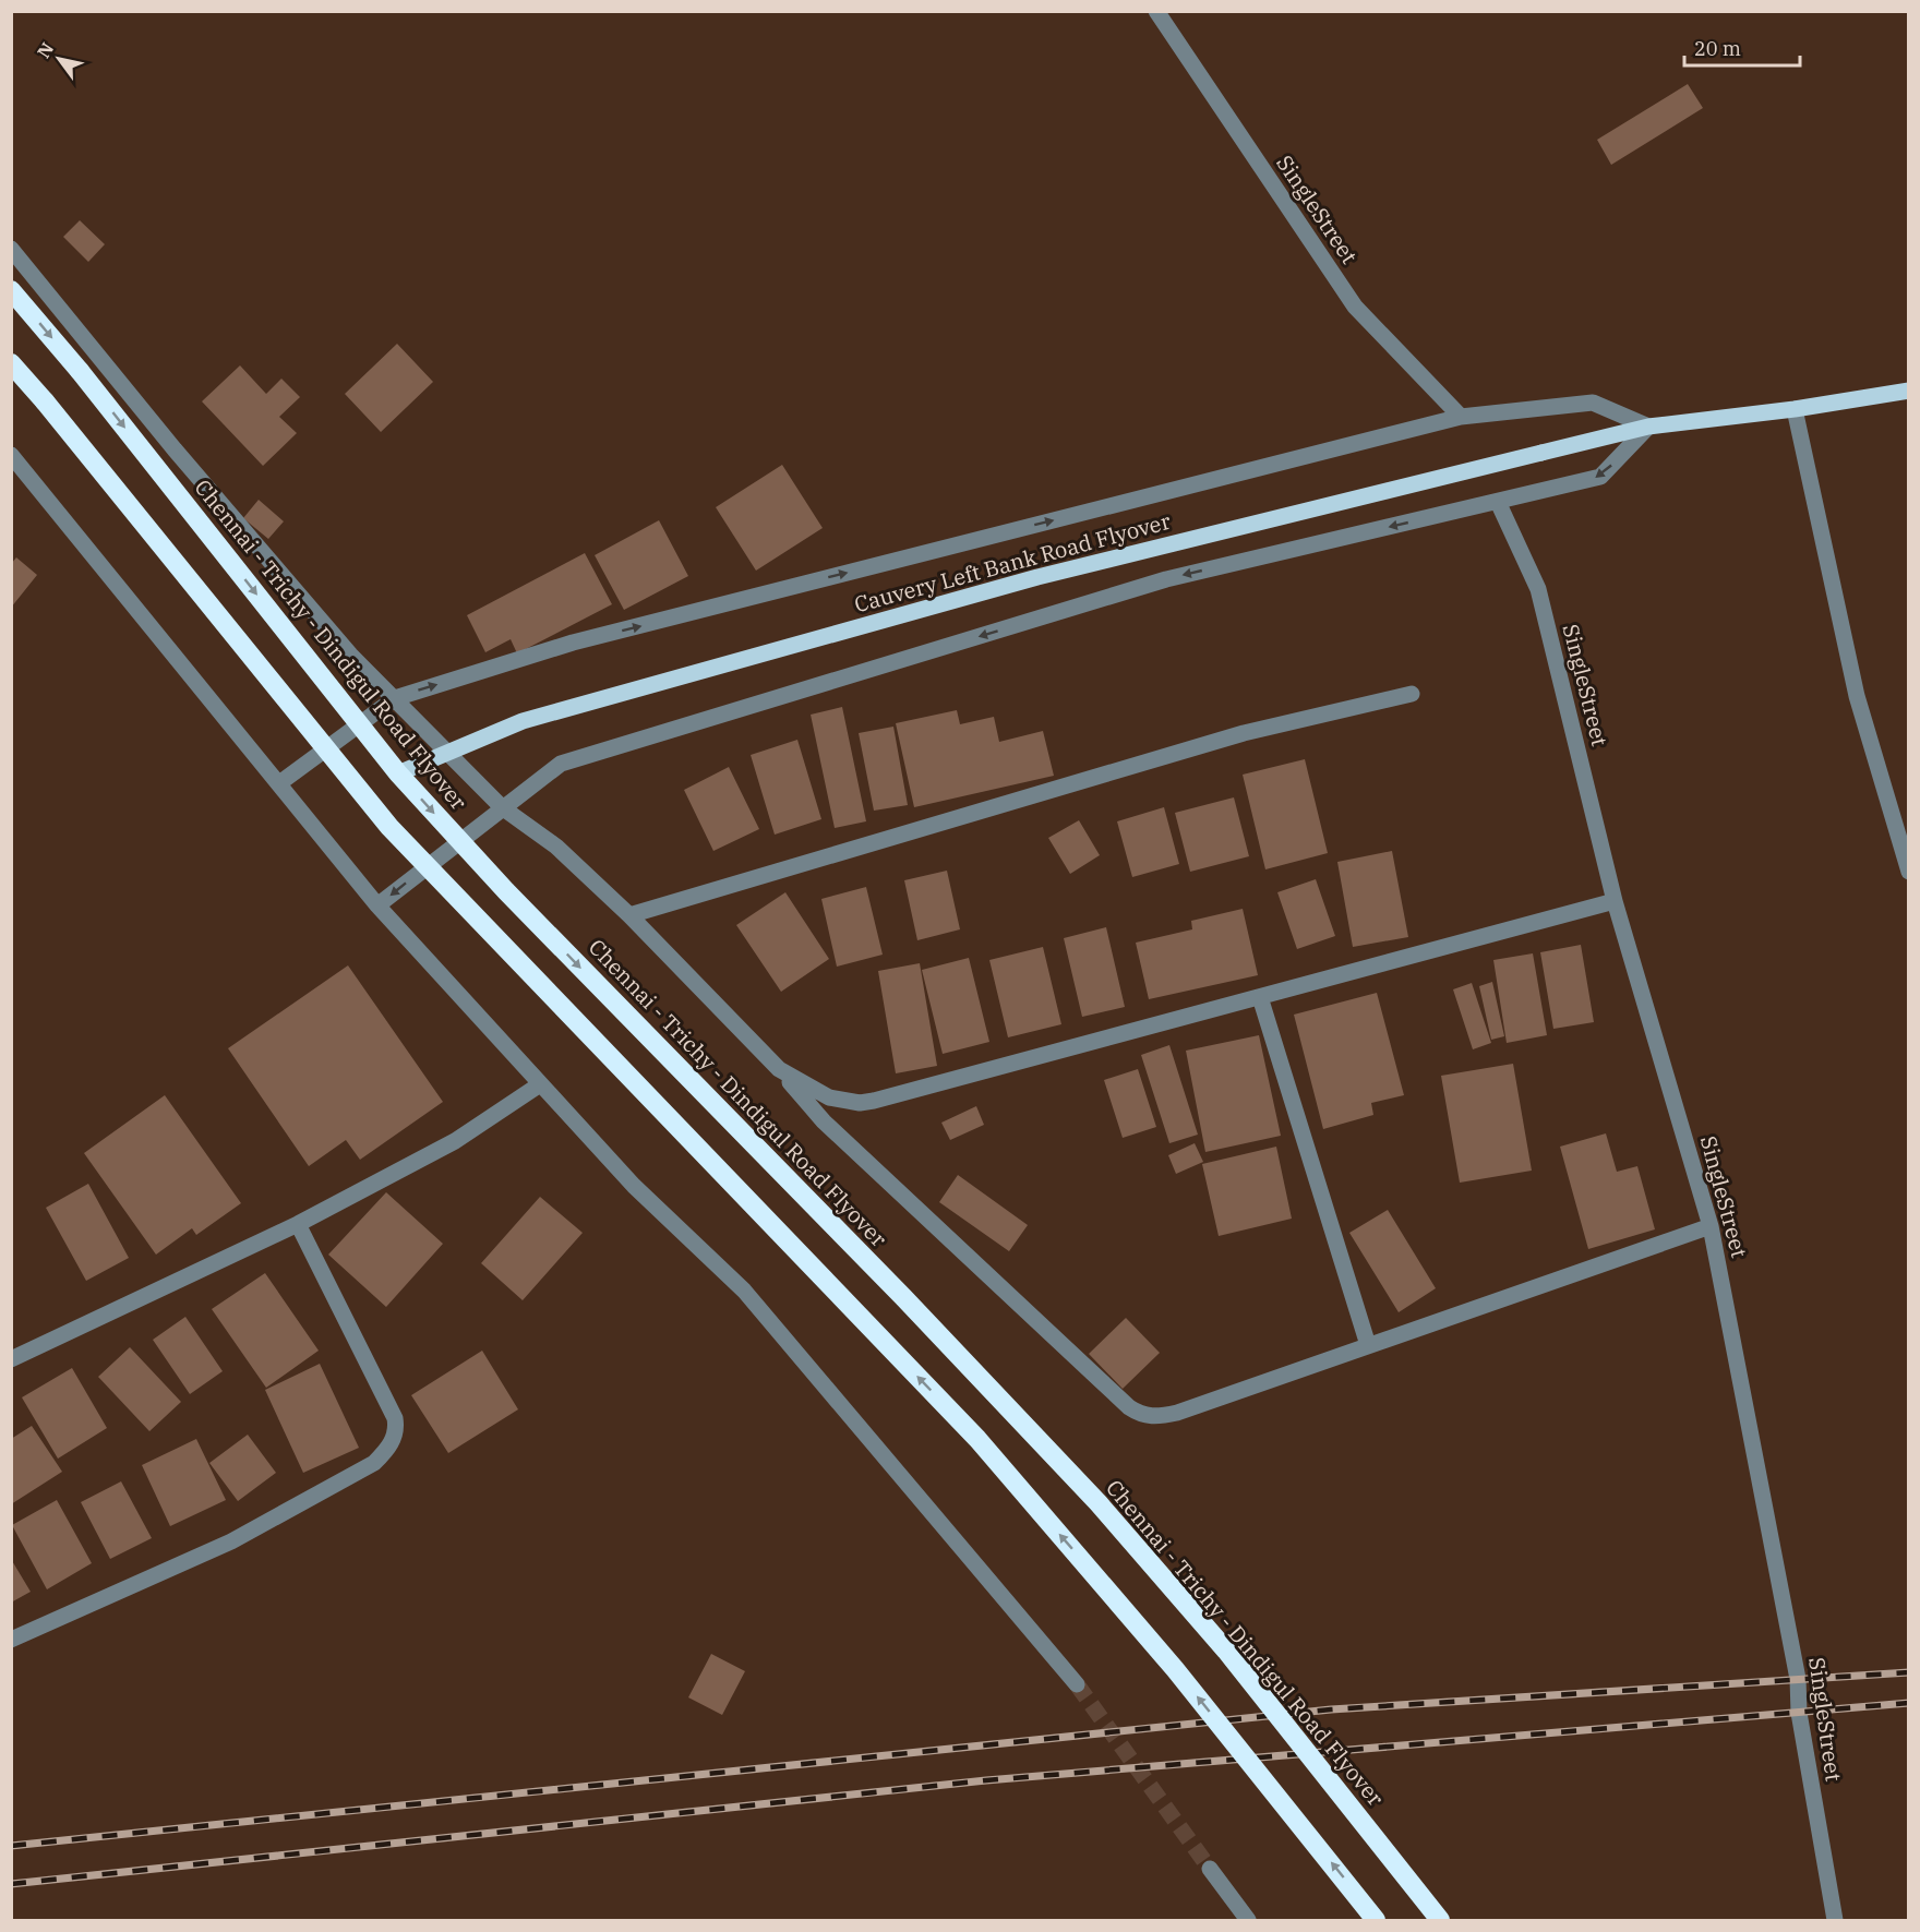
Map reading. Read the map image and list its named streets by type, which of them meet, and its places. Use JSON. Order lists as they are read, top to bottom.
{
  "streets": {
    "highway": ["Chennai - Trichy - Dindigul Road Flyover"],
    "main road": ["Cauvery Left Bank Road Flyover"],
    "street": ["SingleStreet"]
  },
  "crossings": [
    ["Cauvery Left Bank Road Flyover", "Chennai - Trichy - Dindigul Road Flyover"]
  ],
  "scale_bar": "20 m",
  "north": "top left"
}
